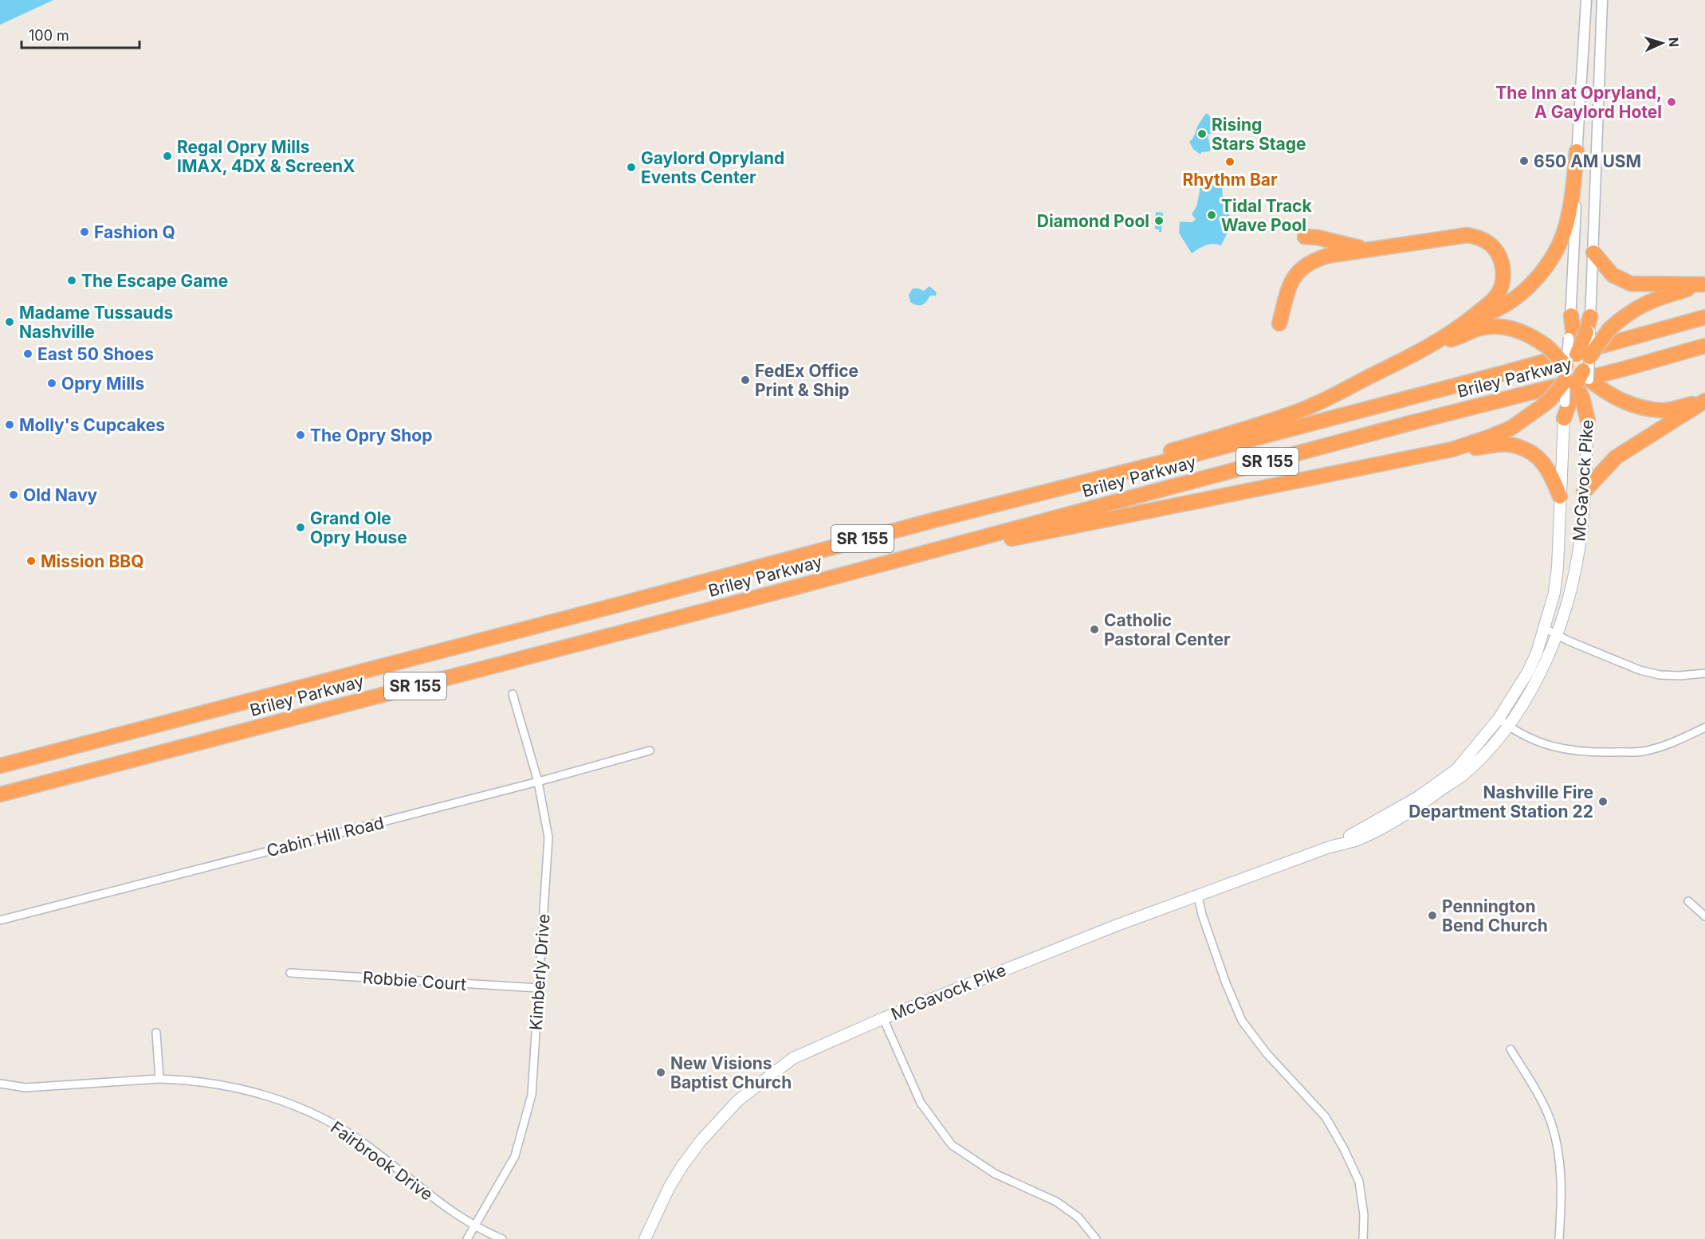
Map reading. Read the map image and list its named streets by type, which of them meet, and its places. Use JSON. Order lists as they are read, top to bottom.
{
  "streets": {
    "highway": ["Briley Parkway", "SR 155"],
    "main road": ["McGavock Pike"],
    "street": [
      "Cabin Hill Road",
      "Kimberly Drive",
      "Robbie Court",
      "Fairbrook Drive"
    ]
  },
  "crossings": [
    ["Cabin Hill Road", "Kimberly Drive"],
    ["Kimberly Drive", "Robbie Court"],
    ["Kimberly Drive", "Fairbrook Drive"]
  ],
  "places": [
    "The Inn at Opryland, A Gaylord Hotel",
    "Rising Stars Stage",
    "Regal Opry Mills IMAX, 4DX & ScreenX",
    "650 AM USM",
    "Rhythm Bar",
    "Gaylord Opryland Events Center",
    "Tidal Track Wave Pool",
    "Diamond Pool",
    "Fashion Q",
    "The Escape Game",
    "Madame Tussauds Nashville",
    "East 50 Shoes",
    "FedEx Office Print & Ship",
    "Opry Mills",
    "Molly's Cupcakes",
    "The Opry Shop",
    "Old Navy",
    "Grand Ole Opry House",
    "Mission BBQ",
    "Catholic Pastoral Center",
    "Nashville Fire Department Station 22",
    "Pennington Bend Church",
    "New Visions Baptist Church"
  ],
  "scale_bar": "100 m",
  "north": "right"
}
